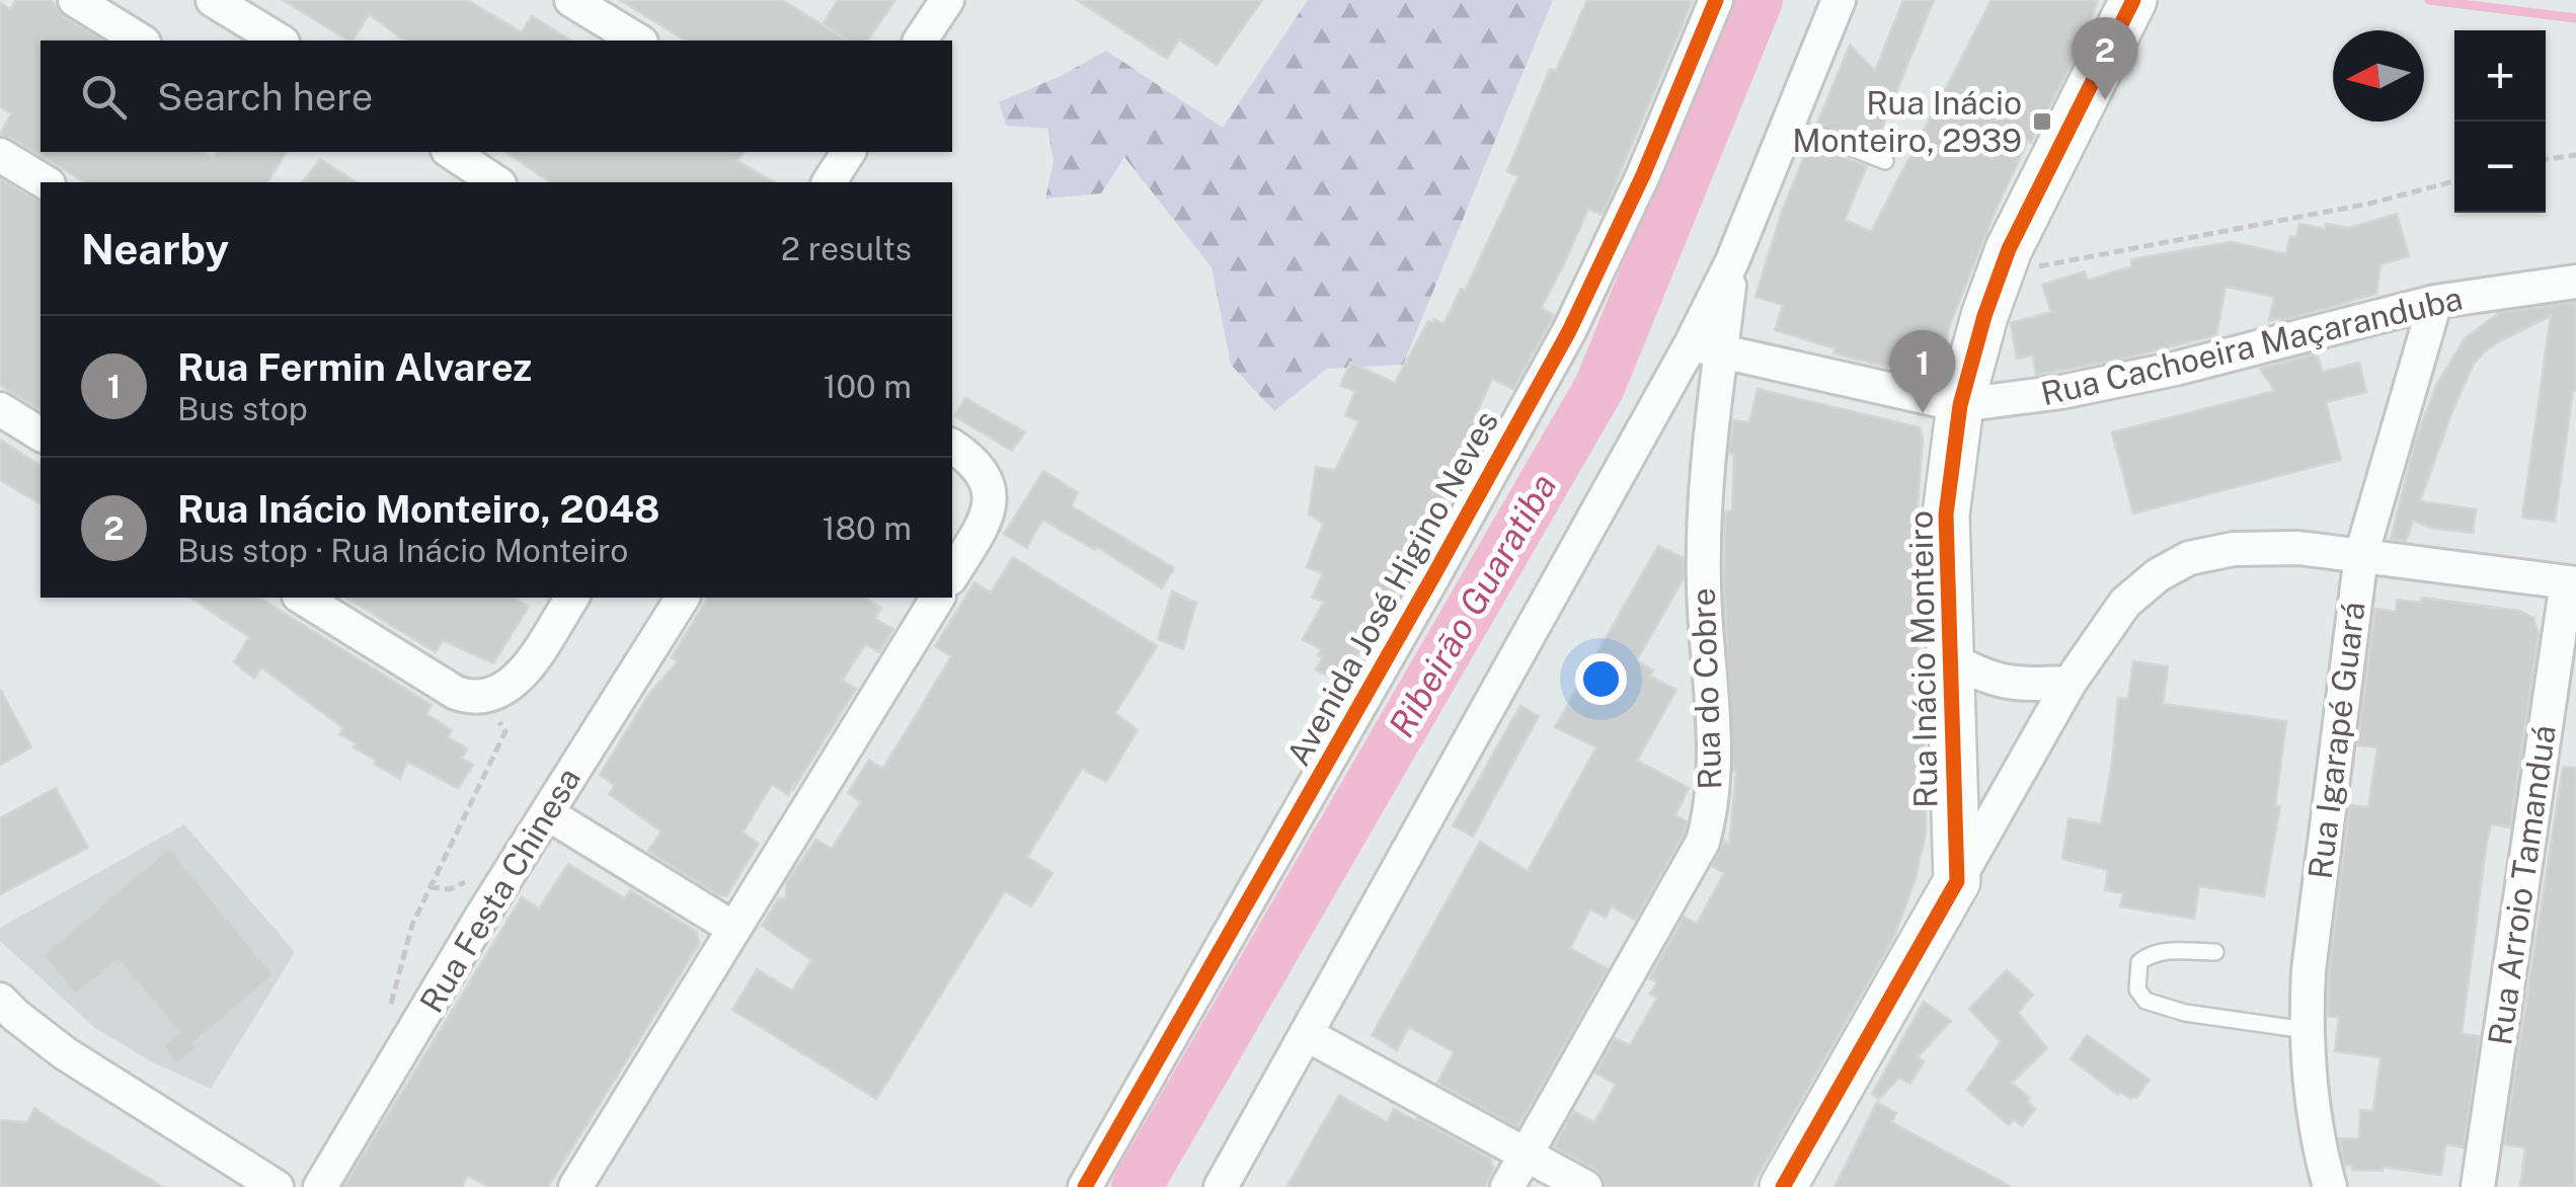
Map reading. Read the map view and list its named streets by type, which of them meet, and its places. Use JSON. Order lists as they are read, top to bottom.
{
  "streets": {
    "street": [
      "Rua Cachoeira Maçaranduba",
      "Avenida José Higino Neves",
      "Rua Inácio Monteiro",
      "Rua do Cobre",
      "Rua Igarapé Guará",
      "Rua Arroio Tamanduá",
      "Rua Festa Chinesa"
    ]
  },
  "crossings": [
    ["Rua Cachoeira Maçaranduba", "Rua Inácio Monteiro"],
    ["Rua Cachoeira Maçaranduba", "Rua do Cobre"],
    ["Rua Cachoeira Maçaranduba", "Rua Igarapé Guará"]
  ],
  "water": ["Ribeirão Guaratiba"],
  "places": {
    "transit": ["Rua Inácio Monteiro, 2939"]
  },
  "north": "left",
  "page": {
    "pins": ["2", "1"],
    "map_buttons": ["+", "−"],
    "search": "Search here",
    "heading": ["Nearby", "2 results"],
    "list": [
      {
        "mark": "1",
        "name": "Rua Fermin Alvarez",
        "note": "Bus stop",
        "value": "100 m"
      },
      {
        "mark": "2",
        "name": "Rua Inácio Monteiro, 2048",
        "note": "Bus stop · Rua Inácio Monteiro",
        "value": "180 m"
      }
    ]
  }
}
